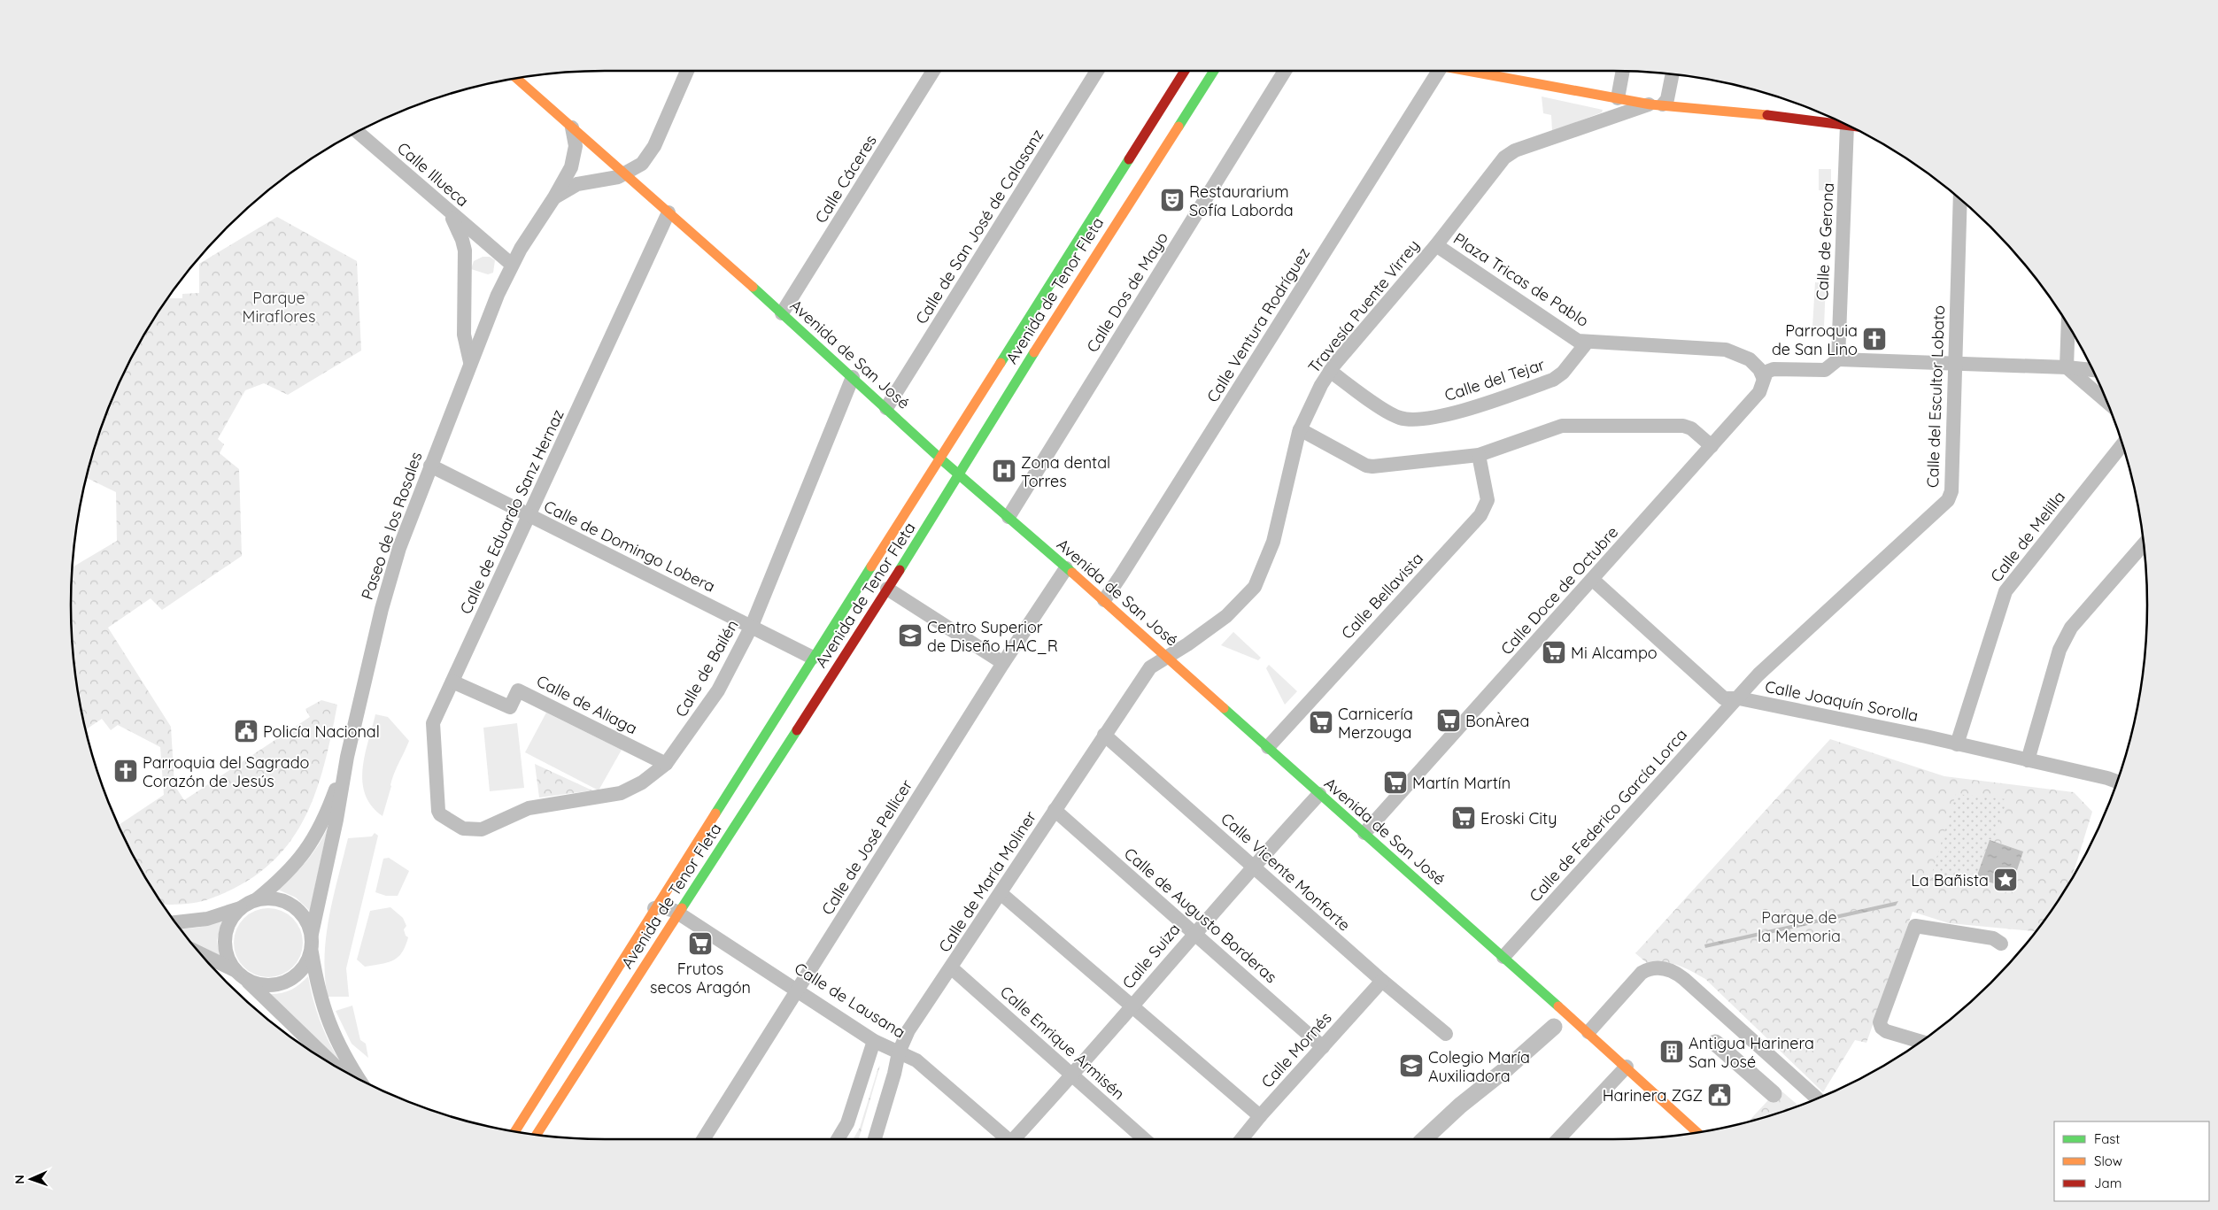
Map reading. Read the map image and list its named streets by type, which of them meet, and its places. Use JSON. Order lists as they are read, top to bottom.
{
  "streets": {
    "main road": ["Avenida de Tenor Fleta", "Avenida de San José"],
    "street": [
      "Calle Illueca",
      "Calle Cáceres",
      "Calle de San José de Calasanz",
      "Calle de Gerona",
      "Plaza Tricas de Pablo",
      "Calle Dos de Mayo",
      "Travesía Puente Virrey",
      "Calle Ventura Rodríguez",
      "Calle del Tejar",
      "Calle del Escultor Lobato",
      "Calle de Eduardo Sanz Hernaz",
      "Paseo de los Rosales",
      "Calle de Melilla",
      "Calle de Domingo Lobera",
      "Calle Doce de Octubre",
      "Calle Bellavista",
      "Calle de Bailén",
      "Calle Joaquín Sorolla",
      "Calle de Aliaga",
      "Calle de Federico García Lorca",
      "Calle de José Pellicer",
      "Calle Vicente Monforte",
      "Calle de María Moliner",
      "Calle de Augusto Borderas",
      "Calle Suiza",
      "Calle de Lausana",
      "Calle Enrique Armisén",
      "Calle Mornés"
    ]
  },
  "crossings": [
    ["Calle Illueca", "Paseo de los Rosales"],
    ["Calle Cáceres", "Avenida de San José"],
    ["Calle de San José de Calasanz", "Avenida de San José"],
    ["Plaza Tricas de Pablo", "Travesía Puente Virrey"],
    ["Plaza Tricas de Pablo", "Calle del Tejar"],
    ["Avenida de Tenor Fleta", "Avenida de San José"],
    ["Avenida de Tenor Fleta", "Calle de Domingo Lobera"],
    ["Avenida de Tenor Fleta", "Calle de Lausana"],
    ["Calle Dos de Mayo", "Avenida de San José"],
    ["Travesía Puente Virrey", "Avenida de San José"],
    ["Travesía Puente Virrey", "Calle del Tejar"],
    ["Travesía Puente Virrey", "Calle de María Moliner"],
    ["Calle Ventura Rodríguez", "Avenida de San José"],
    ["Avenida de San José", "Calle de Eduardo Sanz Hernaz"],
    ["Avenida de San José", "Paseo de los Rosales"],
    ["Avenida de San José", "Calle Doce de Octubre"],
    ["Avenida de San José", "Calle Bellavista"],
    ["Avenida de San José", "Calle de Bailén"],
    ["Avenida de San José", "Calle de Federico García Lorca"],
    ["Avenida de San José", "Calle de José Pellicer"],
    ["Avenida de San José", "Calle de María Moliner"],
    ["Avenida de San José", "Calle Suiza"],
    ["Calle del Escultor Lobato", "Calle Joaquín Sorolla"],
    ["Calle del Escultor Lobato", "Calle de Federico García Lorca"],
    ["Calle de Eduardo Sanz Hernaz", "Calle de Domingo Lobera"],
    ["Calle de Eduardo Sanz Hernaz", "Calle de Bailén"],
    ["Calle de Eduardo Sanz Hernaz", "Calle de Aliaga"],
    ["Paseo de los Rosales", "Calle de Domingo Lobera"],
    ["Calle de Melilla", "Calle Joaquín Sorolla"],
    ["Calle de Domingo Lobera", "Calle de Bailén"],
    ["Calle Doce de Octubre", "Calle Joaquín Sorolla"],
    ["Calle de Bailén", "Calle de Aliaga"],
    ["Calle Joaquín Sorolla", "Calle de Federico García Lorca"],
    ["Calle de José Pellicer", "Calle de Lausana"],
    ["Calle Vicente Monforte", "Calle de María Moliner"],
    ["Calle Vicente Monforte", "Calle Suiza"],
    ["Calle Vicente Monforte", "Calle Mornés"],
    ["Calle de María Moliner", "Calle de Augusto Borderas"],
    ["Calle de María Moliner", "Calle de Lausana"],
    ["Calle de María Moliner", "Calle Enrique Armisén"],
    ["Calle de Augusto Borderas", "Calle Suiza"],
    ["Calle de Augusto Borderas", "Calle Mornés"],
    ["Calle Suiza", "Calle Enrique Armisén"]
  ],
  "parks": ["Parque Miraflores", "Parque de la Memoria"],
  "places": {
    "theatre": ["Restaurarium Sofía Laborda"],
    "church": ["Parroquia de San Lino", "Parroquia del Sagrado Corazón de Jesús"],
    "hospital": ["Zona dental Torres"],
    "school or university": ["Centro Superior de Diseño HAC_R", "Colegio María Auxiliadora"],
    "supermarket": [
      "Mi Alcampo",
      "BonÀrea",
      "Carnicería Merzouga",
      "Martín Martín",
      "Eroski City",
      "Frutos secos Aragón"
    ],
    "public building": ["Policía Nacional", "Harinera ZGZ"],
    "place": ["La Bañista"],
    "building": ["Antigua Harinera San José"]
  },
  "legend": ["Fast", "Slow", "Jam"],
  "north": "left"
}
